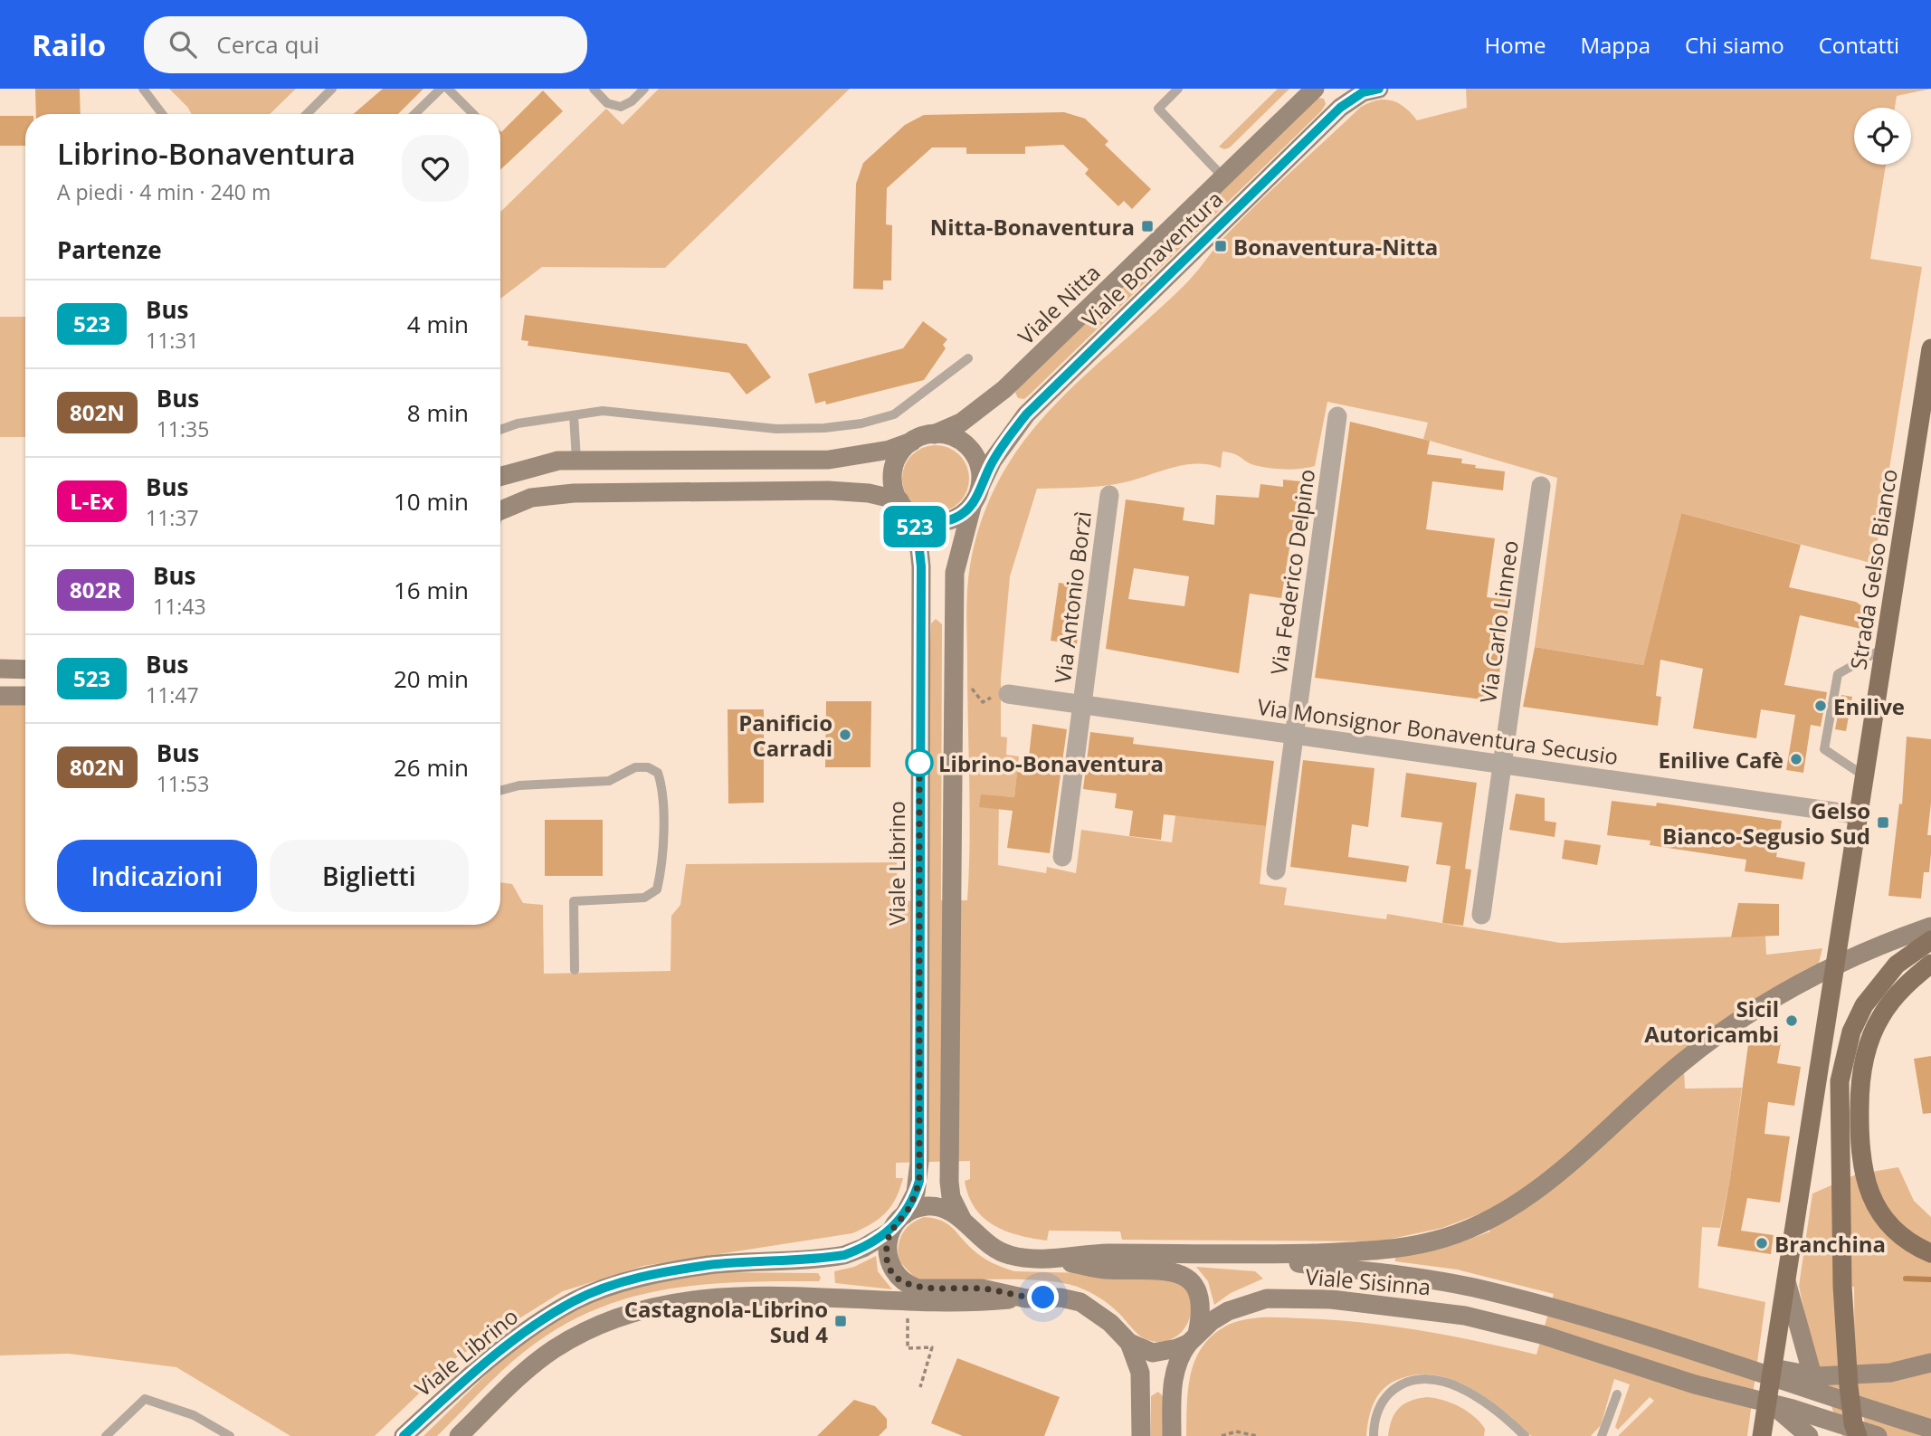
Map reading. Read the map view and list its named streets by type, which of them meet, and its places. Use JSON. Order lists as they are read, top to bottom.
{
  "streets": {
    "main road": [
      "Viale Bonaventura",
      "Viale Nitta",
      "Strada Gelso Bianco",
      "Viale Librino",
      "Viale Sisinna"
    ],
    "street": [
      "Via Federico Delpino",
      "Via Antonio Borzì",
      "Via Carlo Linneo",
      "Via Monsignor Bonaventura Secusio"
    ]
  },
  "crossings": [
    ["Viale Bonaventura", "Viale Nitta"],
    ["Viale Bonaventura", "Viale Librino"],
    ["Viale Nitta", "Viale Librino"],
    ["Strada Gelso Bianco", "Via Monsignor Bonaventura Secusio"],
    ["Via Federico Delpino", "Via Monsignor Bonaventura Secusio"],
    ["Via Antonio Borzì", "Via Monsignor Bonaventura Secusio"],
    ["Via Carlo Linneo", "Via Monsignor Bonaventura Secusio"]
  ],
  "places": {
    "transit": [
      "Nitta-Bonaventura",
      "Bonaventura-Nitta",
      "Gelso Bianco-Segusio Sud",
      "Castagnola-Librino Sud 4"
    ],
    "other": [
      "Enilive",
      "Panificio Carradi",
      "Enilive Cafè",
      "Librino-Bonaventura",
      "Sicil Autoricambi",
      "Branchina"
    ]
  },
  "lines": ["bus line 523"],
  "page": {
    "header": "Railo",
    "search": "Cerca qui",
    "nav": [
      "Home",
      "Mappa",
      "Chi siamo",
      "Contatti"
    ],
    "on_map": "523",
    "heading": [
      ["Librino-Bonaventura", "A piedi · 4 min · 240 m"],
      "Partenze"
    ],
    "list": [
      {
        "mark": "523",
        "name": "Bus",
        "note": "11:31",
        "value": "4 min"
      },
      {
        "mark": "802N",
        "name": "Bus",
        "note": "11:35",
        "value": "8 min"
      },
      {
        "mark": "L-Ex",
        "name": "Bus",
        "note": "11:37",
        "value": "10 min"
      },
      {
        "mark": "802R",
        "name": "Bus",
        "note": "11:43",
        "value": "16 min"
      },
      {
        "mark": "523",
        "name": "Bus",
        "note": "11:47",
        "value": "20 min"
      },
      {
        "mark": "802N",
        "name": "Bus",
        "note": "11:53",
        "value": "26 min"
      }
    ],
    "buttons": ["Indicazioni", "Biglietti"]
  }
}
